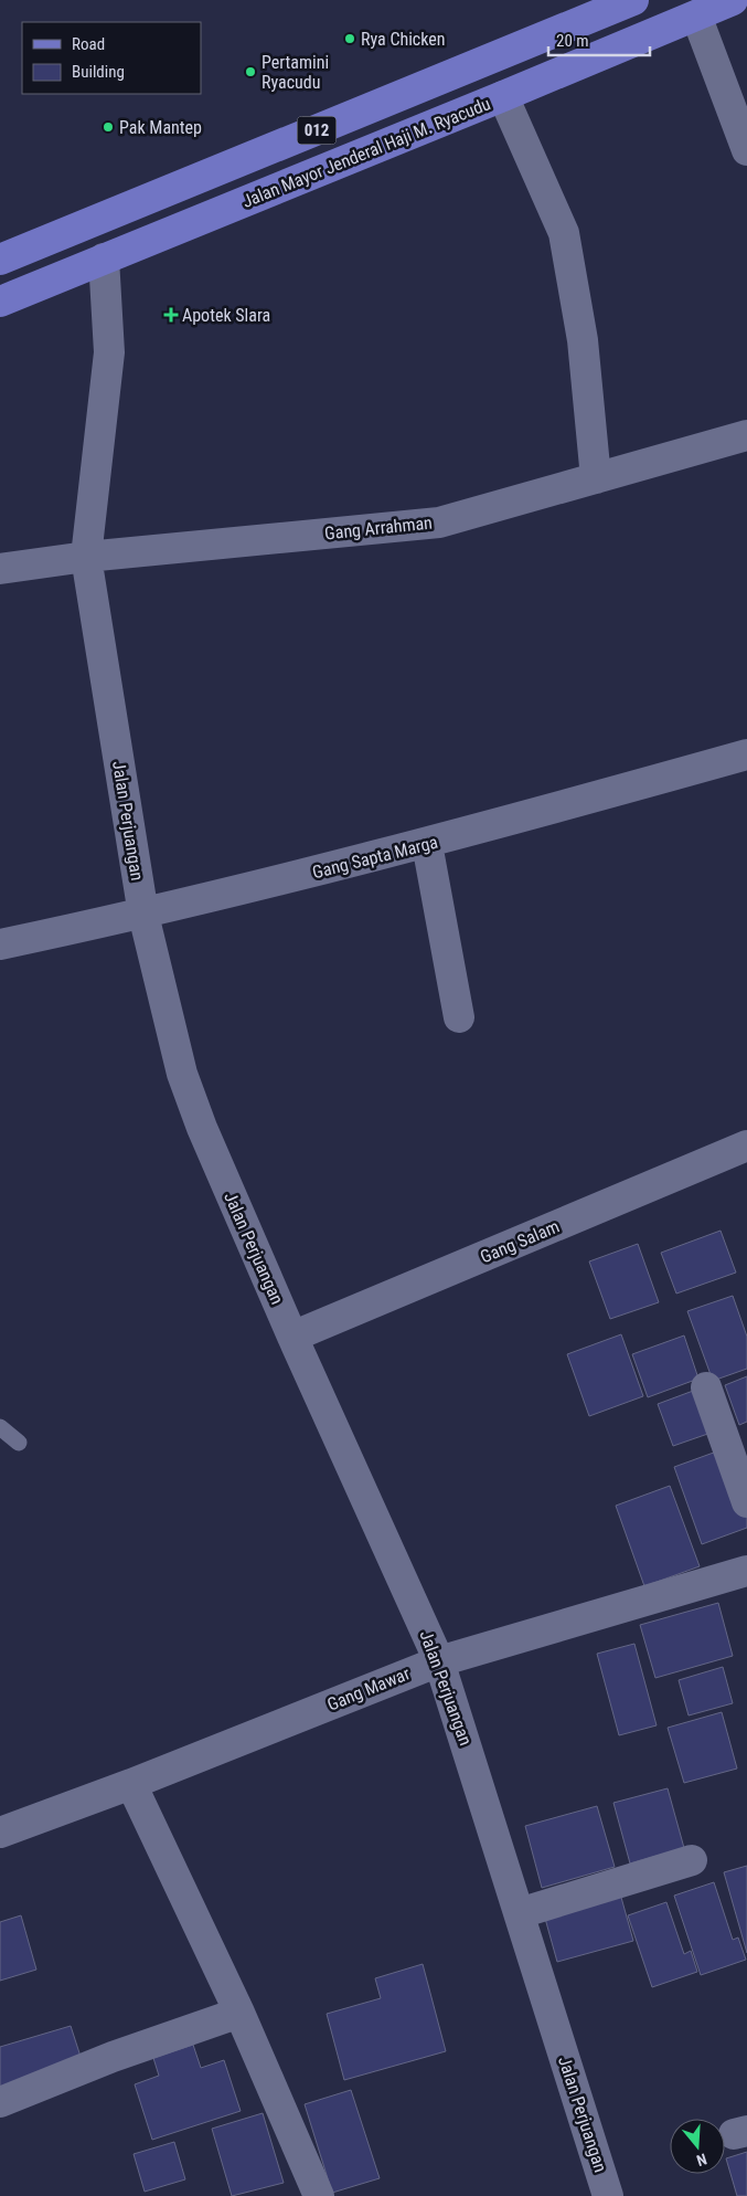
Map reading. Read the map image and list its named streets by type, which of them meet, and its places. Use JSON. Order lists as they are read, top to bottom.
{
  "streets": {
    "main road": ["012", "Jalan Mayor Jenderal Haji M. Ryacudu"],
    "street": [
      "Gang Arrahman",
      "Jalan Perjuangan",
      "Gang Sapta Marga",
      "Gang Salam",
      "Gang Mawar"
    ]
  },
  "crossings": [
    ["Jalan Mayor Jenderal Haji M. Ryacudu", "Jalan Perjuangan"],
    ["Gang Arrahman", "Jalan Perjuangan"],
    ["Jalan Perjuangan", "Gang Sapta Marga"],
    ["Jalan Perjuangan", "Gang Salam"],
    ["Jalan Perjuangan", "Gang Mawar"]
  ],
  "places": {
    "other": ["Rya Chicken", "Pertamini Ryacudu", "Pak Mantep"],
    "health": ["Apotek Slara"]
  },
  "legend": ["Road", "Building"],
  "scale_bar": "20 m",
  "north": "bottom"
}
